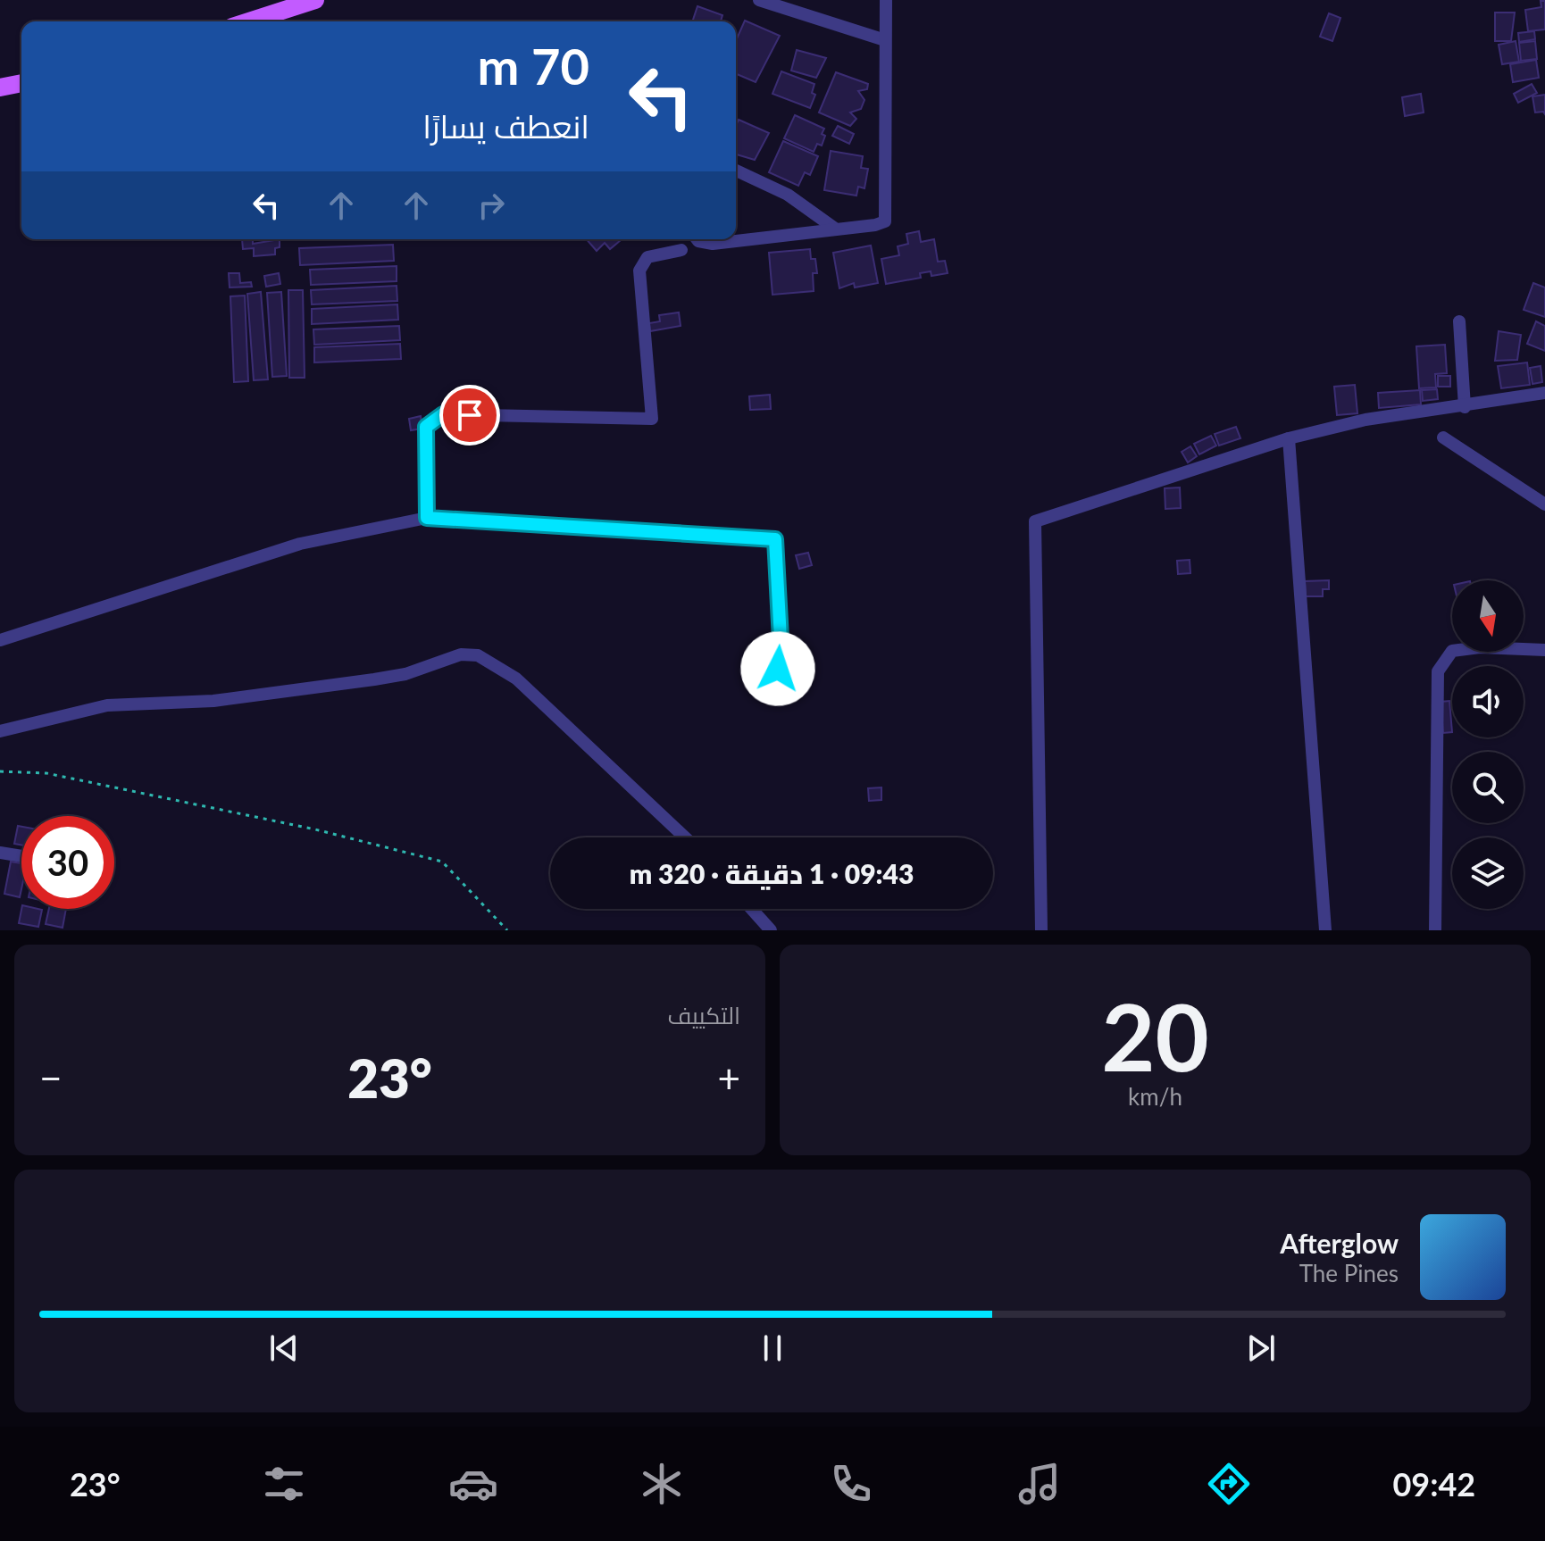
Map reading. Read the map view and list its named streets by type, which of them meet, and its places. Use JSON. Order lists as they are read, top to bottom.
{
  "north": "bottom",
  "page": {
    "turn": ["70 m", "انعطف يسارًا"],
    "limit": "30",
    "trip": "09:43 · 1 دقيقة · 320 m",
    "tile": [
      ["20", "km/h"],
      "التكييف"
    ],
    "heat": ["−", "23°", "+"],
    "song": ["Afterglow", "The Pines"],
    "tabs": ["09:42", "23°"]
  }
}
